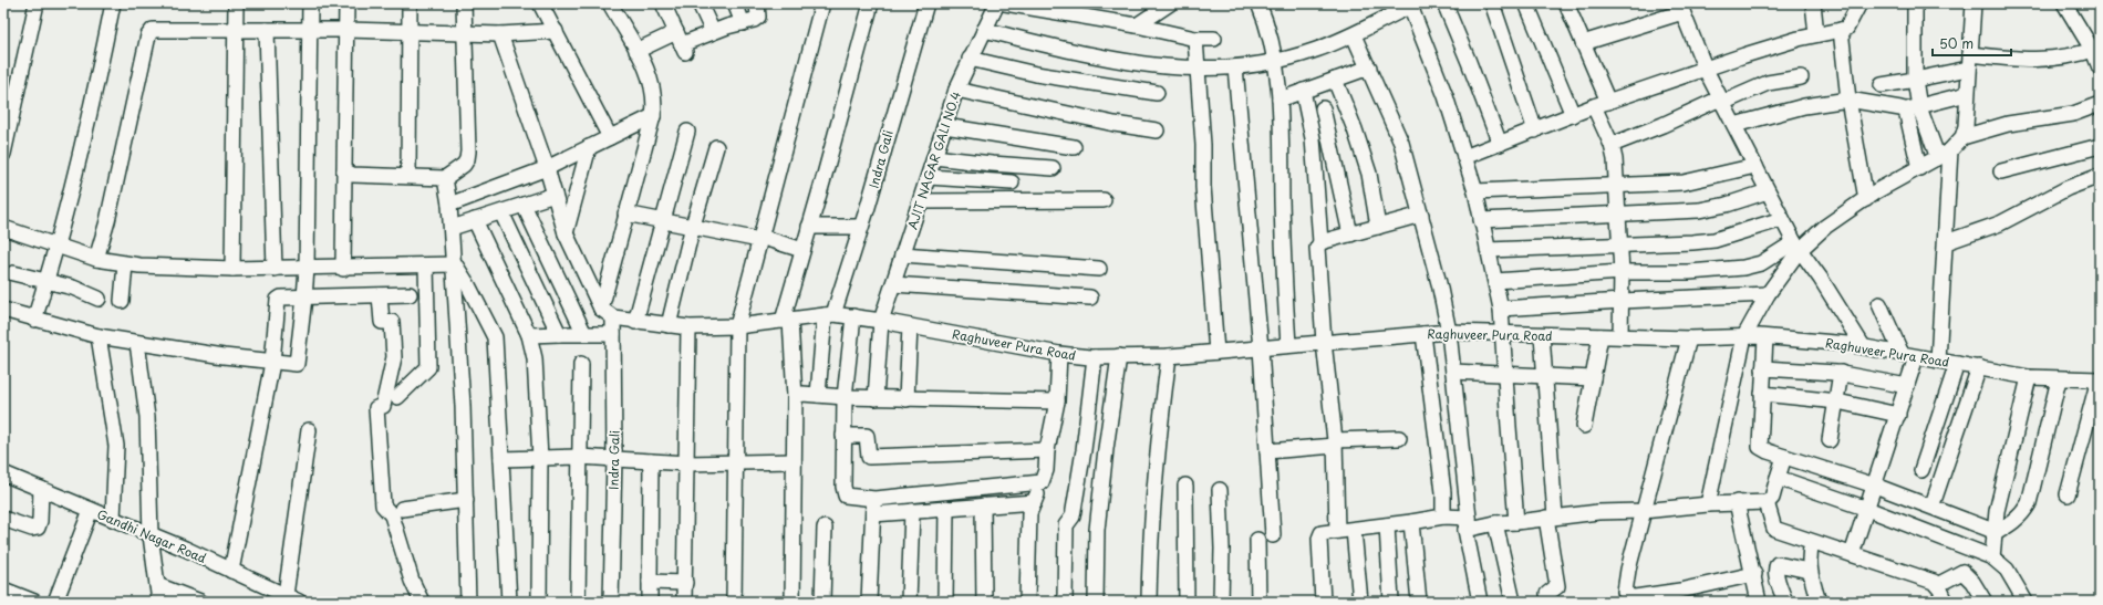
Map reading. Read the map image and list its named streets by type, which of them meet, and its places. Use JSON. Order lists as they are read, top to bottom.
{
  "streets": {
    "street": [
      "Indra Gali",
      "AJIT NAGAR GALI NO.4",
      "Raghuveer Pura Road",
      "Gandhi Nagar Road"
    ]
  },
  "crossings": [
    ["AJIT NAGAR GALI NO.4", "Raghuveer Pura Road"]
  ],
  "scale_bar": "50 m"
}
